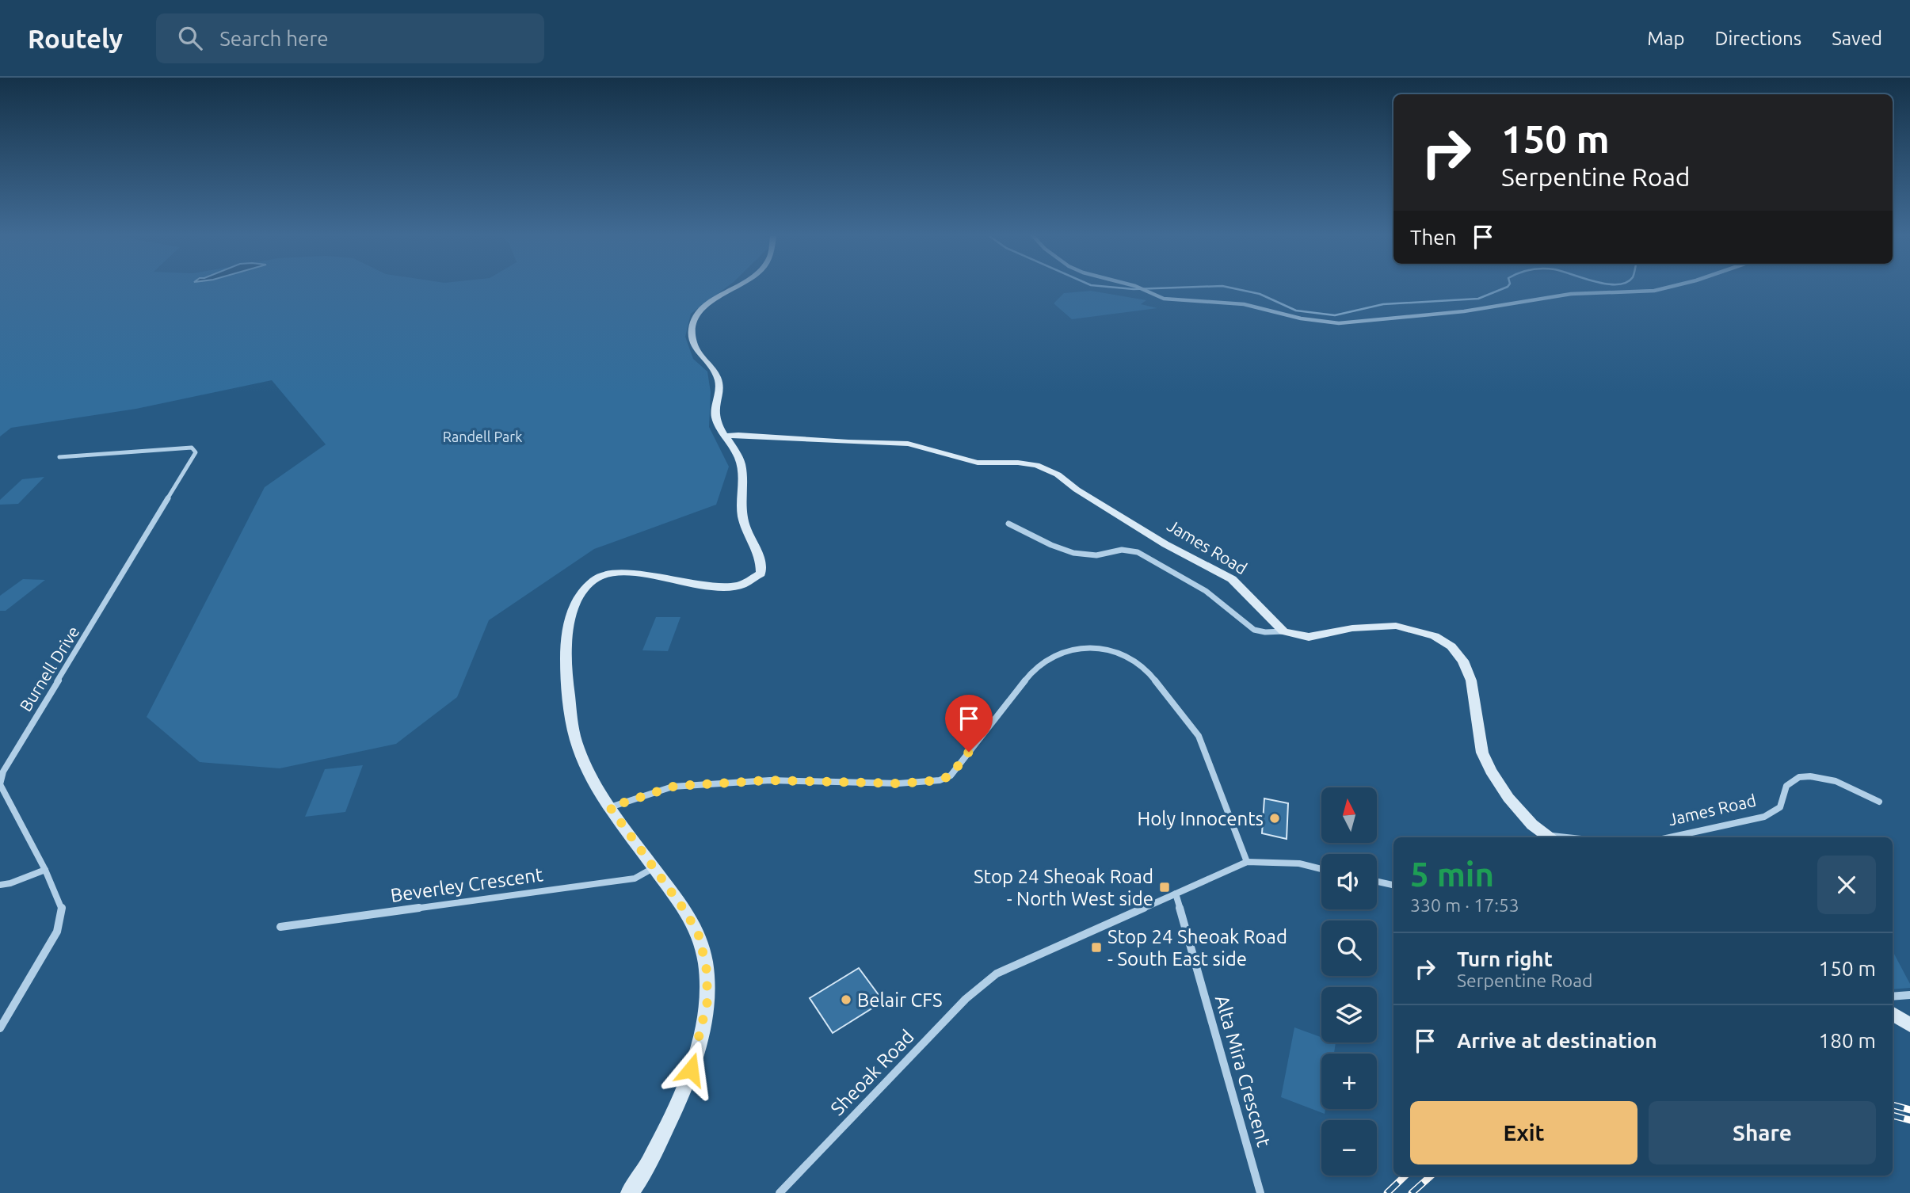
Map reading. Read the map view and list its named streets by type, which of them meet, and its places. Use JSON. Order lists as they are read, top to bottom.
{
  "streets": {
    "main road": ["James Road"],
    "street": [
      "Burnell Drive",
      "Beverley Crescent",
      "Alta Mira Crescent",
      "Sheoak Road"
    ]
  },
  "crossings": [
    ["Alta Mira Crescent", "Sheoak Road"]
  ],
  "parks": ["Randell Park"],
  "places": {
    "other": ["Holy Innocents", "Belair CFS"],
    "transit": ["Stop 24 Sheoak Road - North West side", "Stop 24 Sheoak Road - South East side"]
  },
  "north": "top",
  "page": {
    "header": "Routely",
    "search": "Search here",
    "nav": ["Map", "Directions", "Saved"],
    "turn": ["150 m", "Serpentine Road"],
    "then": "Then",
    "map_buttons": ["+", "−"],
    "heading": ["5 min", "330 m · 17:53"],
    "list": [
      {
        "name": "Turn right",
        "note": "Serpentine Road",
        "value": "150 m"
      },
      {
        "name": "Arrive at destination",
        "value": "180 m"
      }
    ],
    "buttons": ["Exit", "Share"]
  }
}
